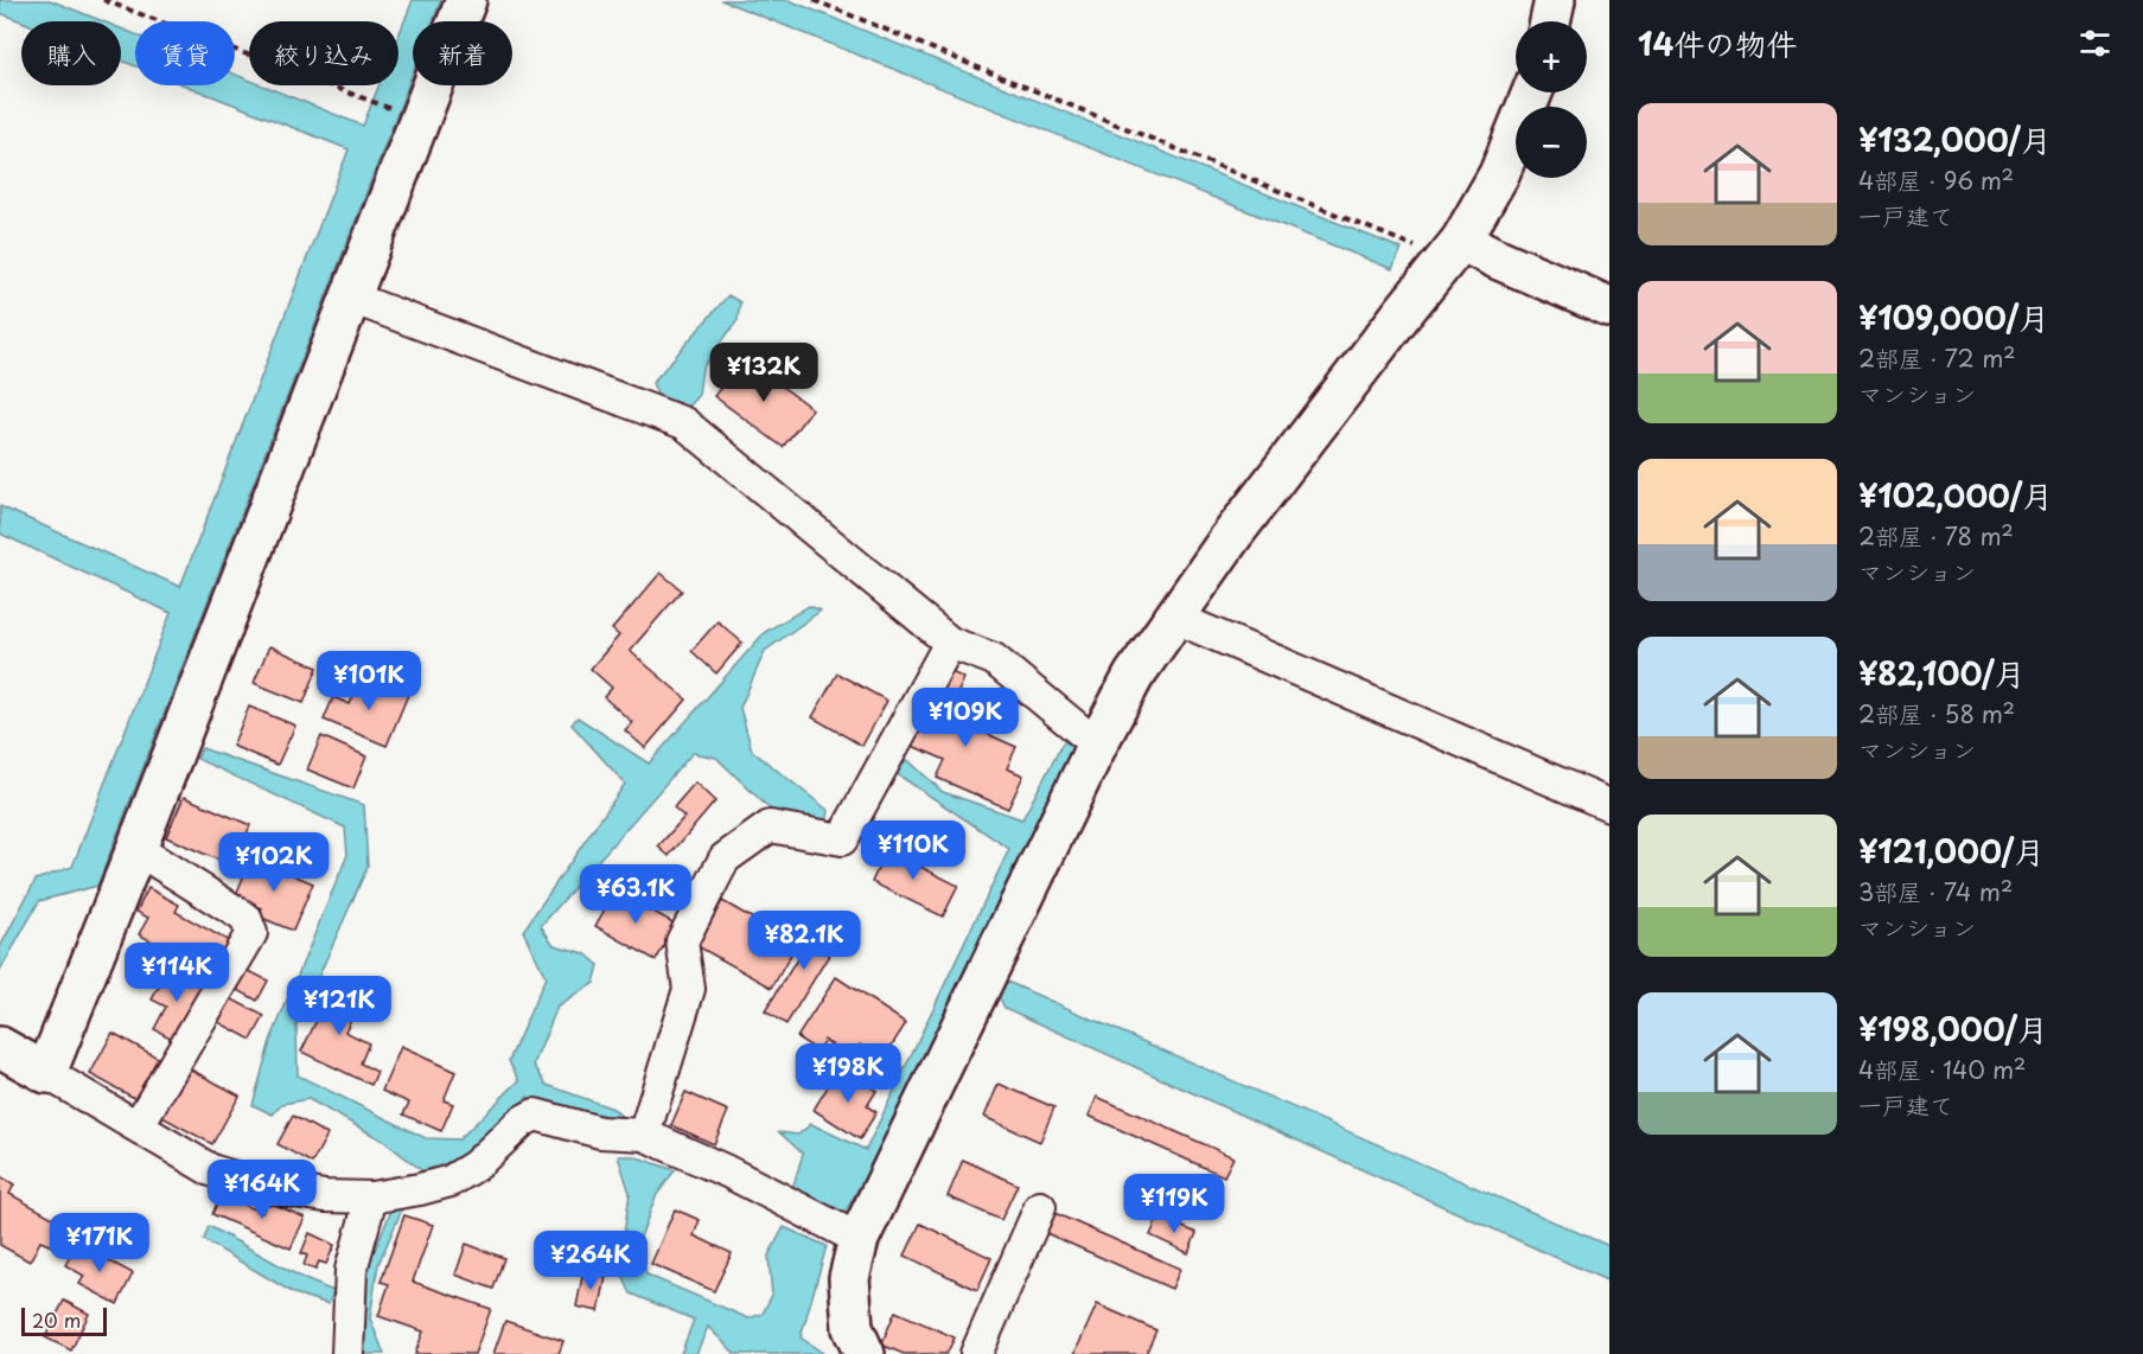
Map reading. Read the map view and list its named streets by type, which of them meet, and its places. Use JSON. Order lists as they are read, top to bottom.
{
  "scale_bar": "20 m",
  "page": {
    "heading": "14件の物件",
    "map_buttons": ["+", "−"],
    "chip": [
      "購入",
      "賃貸",
      "絞り込み",
      "新着"
    ],
    "list": [
      {
        "name": "¥132,000/月",
        "note": "4部屋 · 96 m² · 一戸建て"
      },
      {
        "name": "¥109,000/月",
        "note": "2部屋 · 72 m² · マンション"
      },
      {
        "name": "¥102,000/月",
        "note": "2部屋 · 78 m² · マンション"
      },
      {
        "name": "¥82,100/月",
        "note": "2部屋 · 58 m² · マンション"
      },
      {
        "name": "¥121,000/月",
        "note": "3部屋 · 74 m² · マンション"
      },
      {
        "name": "¥198,000/月",
        "note": "4部屋 · 140 m² · 一戸建て"
      }
    ],
    "price": [
      "¥132K",
      "¥101K",
      "¥109K",
      "¥110K",
      "¥102K",
      "¥63.1K",
      "¥82.1K",
      "¥114K",
      "¥121K",
      "¥198K",
      "¥164K",
      "¥119K",
      "¥171K",
      "¥264K"
    ],
    "scale": "20 m"
  }
}
